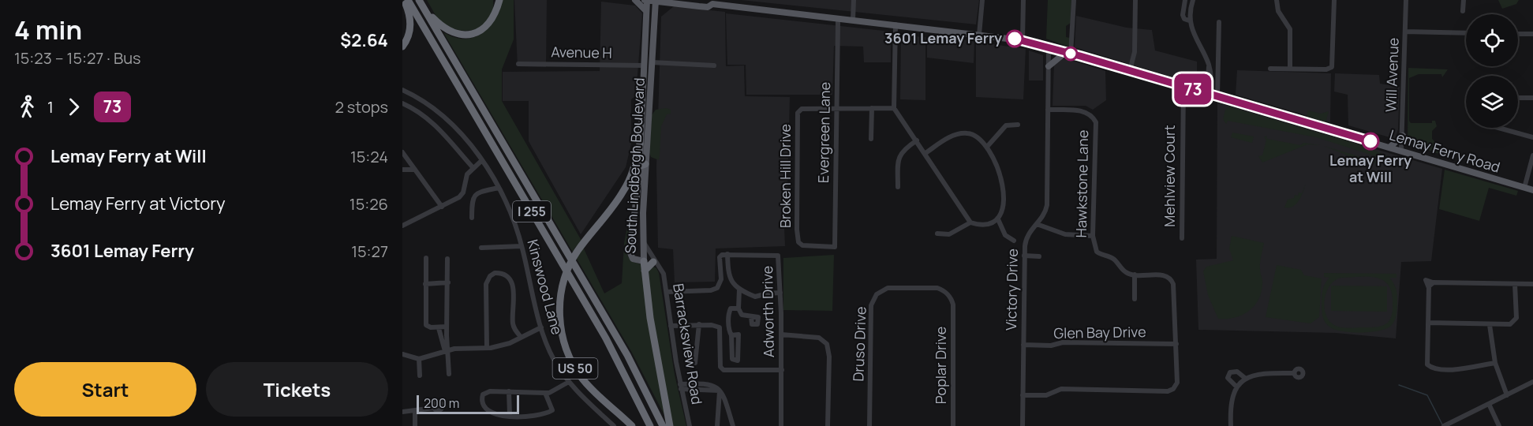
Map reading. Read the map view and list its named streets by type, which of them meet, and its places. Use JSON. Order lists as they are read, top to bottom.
{
  "streets": {
    "highway": ["I 255", "US 50"],
    "main road": ["Lemay Ferry Road", "South Lindbergh Boulevard"],
    "street": [
      "Avenue H",
      "Will Avenue",
      "Evergreen Lane",
      "Broken Hill Drive",
      "Mehlview Court",
      "Hawkstone Lane",
      "Kinswood Lane",
      "Victory Drive",
      "Adworth Drive",
      "Glen Bay Drive",
      "Barracksview Road",
      "Druso Drive",
      "Poplar Drive"
    ]
  },
  "crossings": [
    ["Avenue H", "South Lindbergh Boulevard"],
    ["Will Avenue", "Lemay Ferry Road"],
    ["Evergreen Lane", "Lemay Ferry Road"],
    ["Evergreen Lane", "Broken Hill Drive"],
    ["Lemay Ferry Road", "South Lindbergh Boulevard"],
    ["Lemay Ferry Road", "Mehlview Court"],
    ["Lemay Ferry Road", "Victory Drive"],
    ["South Lindbergh Boulevard", "Barracksview Road"],
    ["South Lindbergh Boulevard", "US 50"],
    ["Hawkstone Lane", "Victory Drive"],
    ["Victory Drive", "Glen Bay Drive"],
    ["Druso Drive", "Poplar Drive"]
  ],
  "places": ["3601 Lemay Ferry", "Lemay Ferry at Will"],
  "lines": ["bus line 73"],
  "scale_bar": "200 m",
  "page": {
    "heading": ["4 min", "15:23 – 15:27 · Bus", "$2.64"],
    "on_map": "73",
    "legs": ["1", "73", "2 stops"],
    "list": [
      {
        "name": "Lemay Ferry at Will",
        "value": "15:24"
      },
      {
        "name": "Lemay Ferry at Victory",
        "value": "15:26"
      },
      {
        "name": "3601 Lemay Ferry",
        "value": "15:27"
      }
    ],
    "buttons": ["Start", "Tickets"],
    "scale": "200 m"
  }
}
